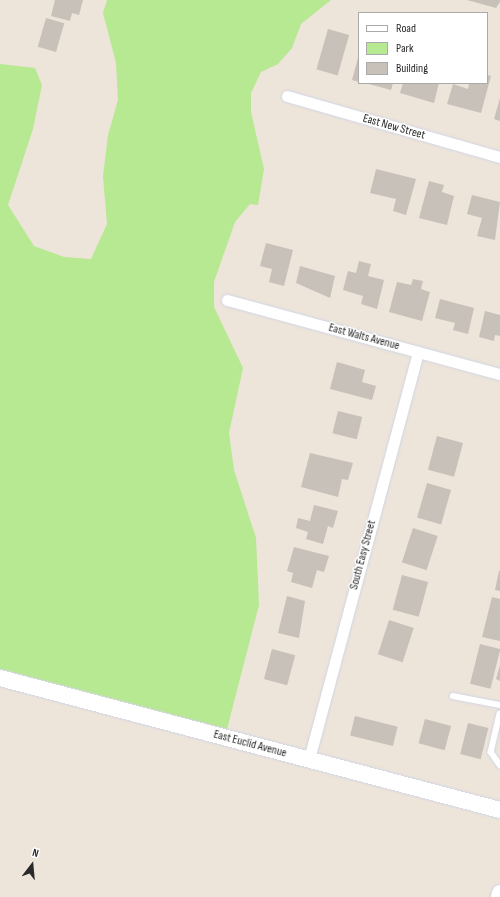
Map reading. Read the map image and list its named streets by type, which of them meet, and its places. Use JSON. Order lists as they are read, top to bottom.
{
  "streets": {
    "street": [
      "East New Street",
      "East Walts Avenue",
      "South Easy Street",
      "East Euclid Avenue"
    ]
  },
  "crossings": [
    ["East Walts Avenue", "South Easy Street"],
    ["South Easy Street", "East Euclid Avenue"]
  ],
  "legend": ["Road", "Park", "Building"],
  "north": "top"
}
